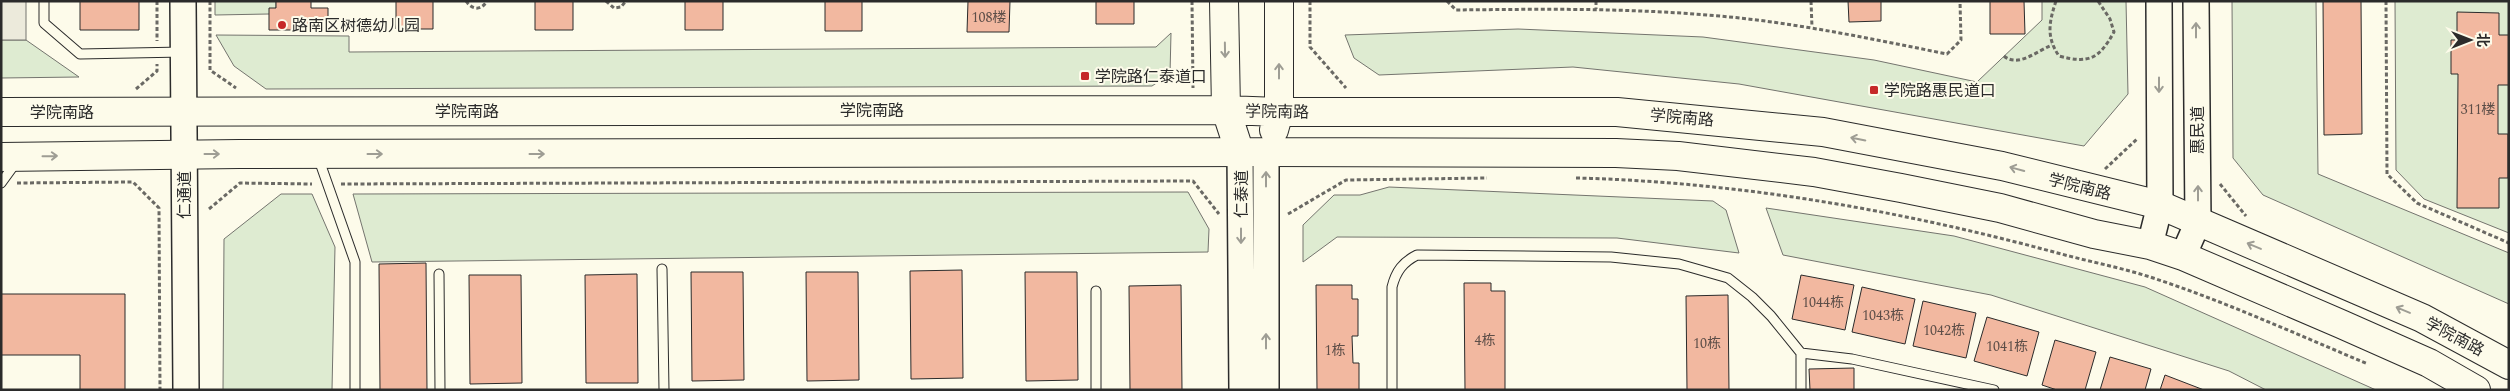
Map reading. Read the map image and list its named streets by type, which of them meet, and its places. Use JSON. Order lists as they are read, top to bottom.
{
  "streets": {
    "main road": [
      "学院南路",
      "惠民道",
      "仁泰道",
      "仁通道"
    ]
  },
  "crossings": [
    ["学院南路", "惠民道"],
    ["学院南路", "仁泰道"],
    ["学院南路", "仁通道"]
  ],
  "places": {
    "other": ["路南区树德幼儿园"],
    "transit": ["学院路仁泰道口", "学院路惠民道口"]
  },
  "house_numbers": [
    "108楼",
    "311楼",
    "1044栋",
    "1043栋",
    "1042栋",
    "4栋",
    "10栋",
    "1041栋",
    "1栋"
  ],
  "north": "right"
}
